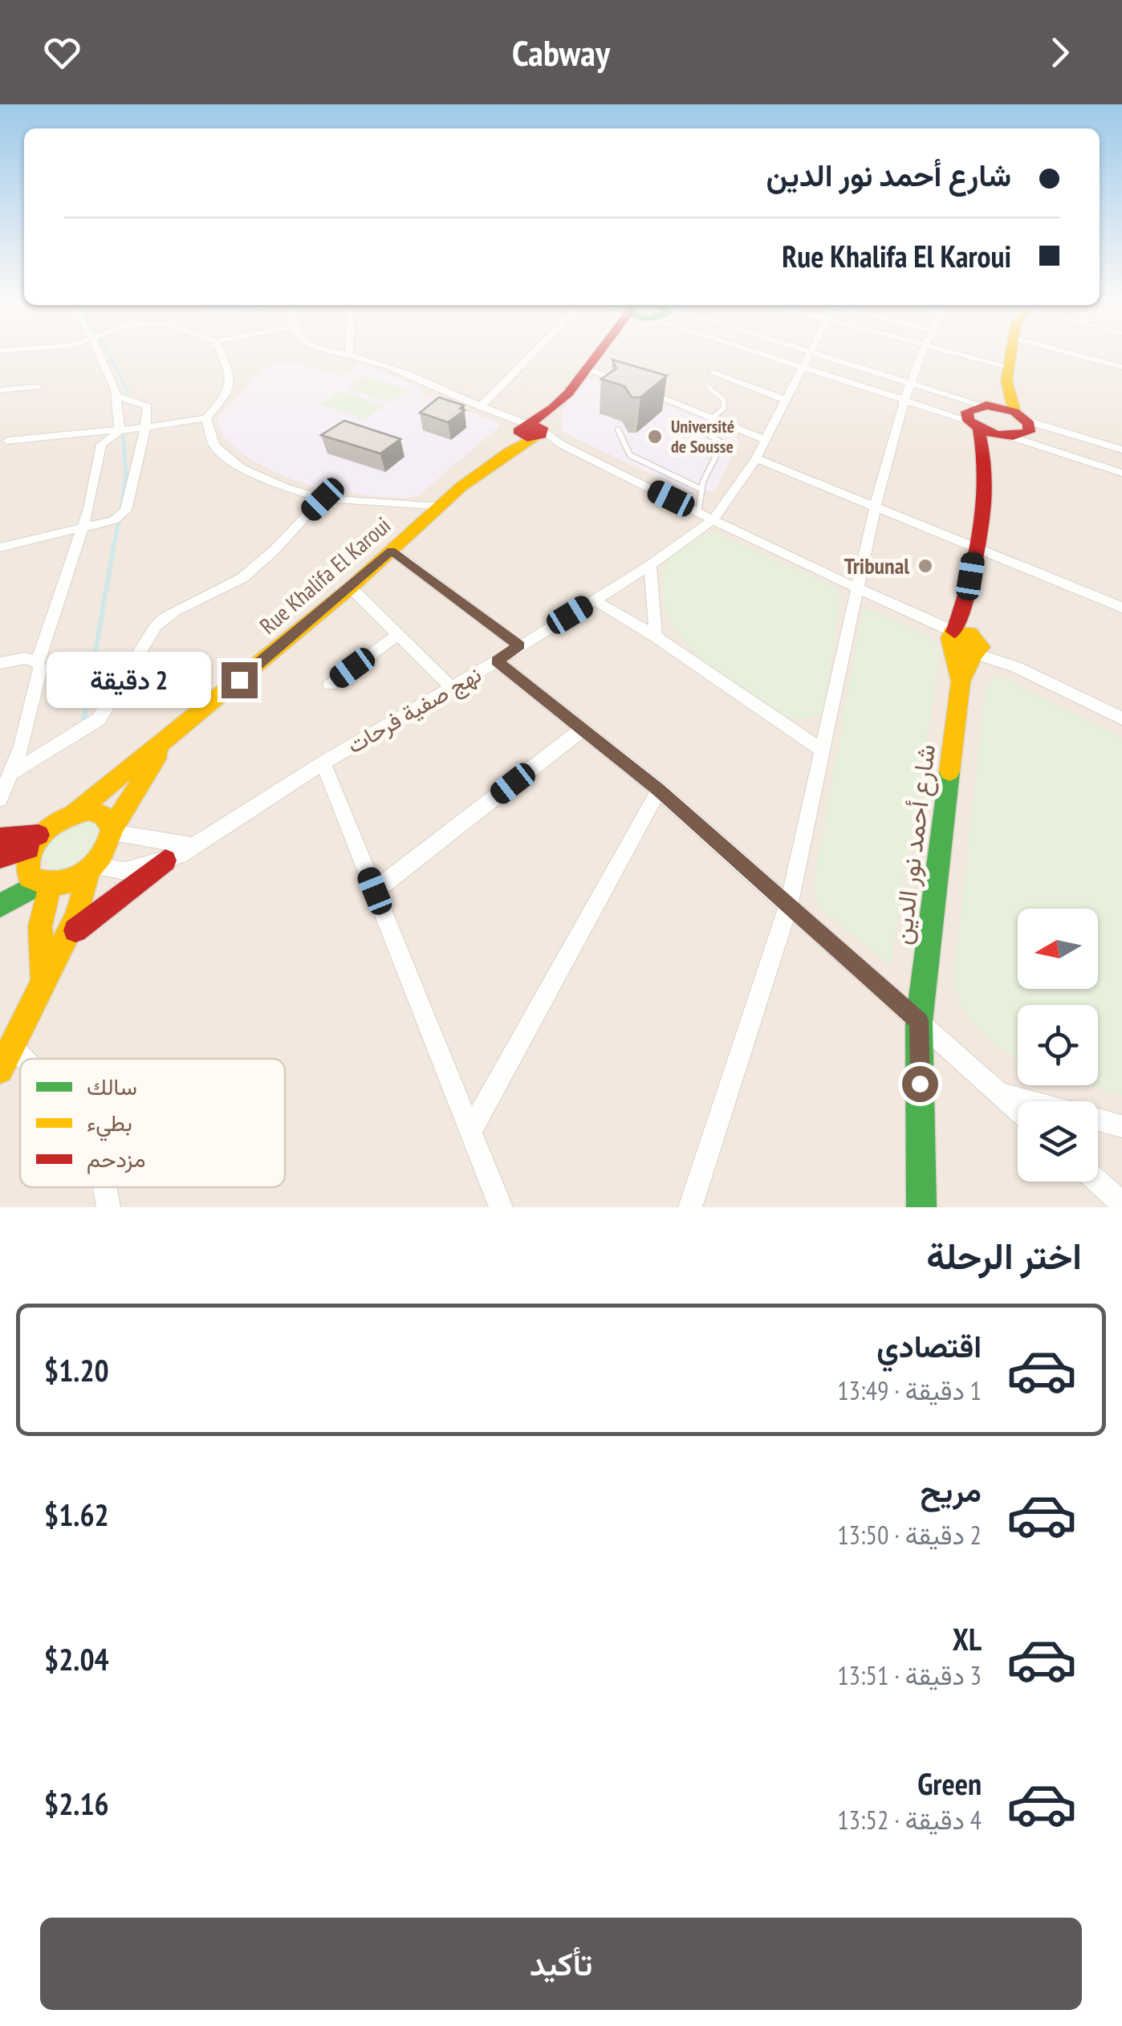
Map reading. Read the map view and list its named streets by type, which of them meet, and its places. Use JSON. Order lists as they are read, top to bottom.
{
  "streets": {
    "street": ["Rue Khalifa El Karoui", "نهج صفية فرحات", "شارع أحمد نور الدين"]
  },
  "crossings": [
    ["Rue Khalifa El Karoui", "نهج صفية فرحات"]
  ],
  "places": ["Université de Sousse", "Tribunal"],
  "legend": ["سالك", "بطيء", "مزدحم"],
  "north": "left",
  "page": {
    "header": "Cabway",
    "banner": ["شارع أحمد نور الدين", "Rue Khalifa El Karoui"],
    "bubble": "2 دقيقة",
    "heading": "اختر الرحلة",
    "list": [
      {
        "name": "اقتصادي",
        "note": "1 دقيقة · 13:49",
        "value": "$1.20"
      },
      {
        "name": "مريح",
        "note": "2 دقيقة · 13:50",
        "value": "$1.62"
      },
      {
        "name": "XL",
        "note": "3 دقيقة · 13:51",
        "value": "$2.04"
      },
      {
        "name": "Green",
        "note": "4 دقيقة · 13:52",
        "value": "$2.16"
      }
    ],
    "buttons": "تأكيد"
  }
}
